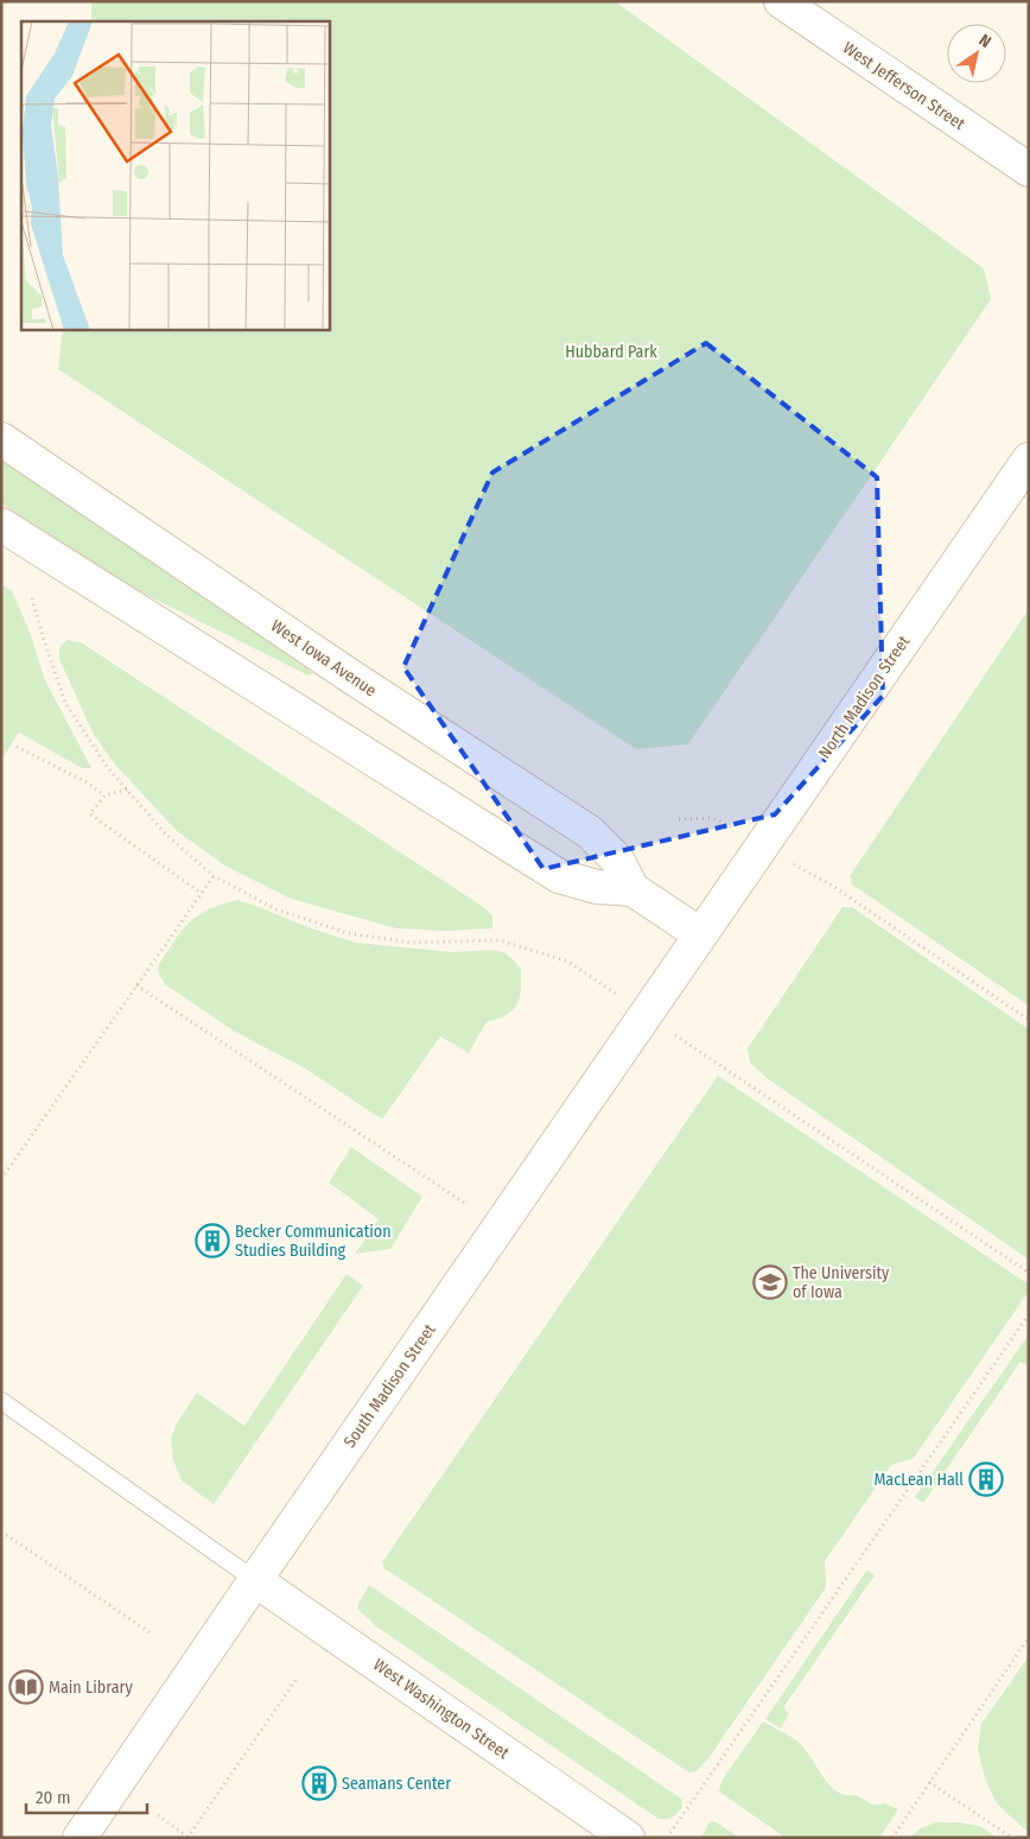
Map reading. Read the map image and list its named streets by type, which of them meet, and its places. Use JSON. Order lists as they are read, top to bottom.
{
  "streets": {
    "street": [
      "West Jefferson Street",
      "West Iowa Avenue",
      "North Madison Street",
      "South Madison Street",
      "West Washington Street"
    ]
  },
  "crossings": [
    ["West Iowa Avenue", "North Madison Street"],
    ["West Iowa Avenue", "South Madison Street"],
    ["North Madison Street", "South Madison Street"],
    ["South Madison Street", "West Washington Street"]
  ],
  "parks": ["Hubbard Park"],
  "places": {
    "building": ["Becker Communication Studies Building", "MacLean Hall", "Seamans Center"],
    "school or university": ["The University of Iowa"],
    "library": ["Main Library"]
  },
  "scale_bar": "20 m",
  "north": "top right"
}
